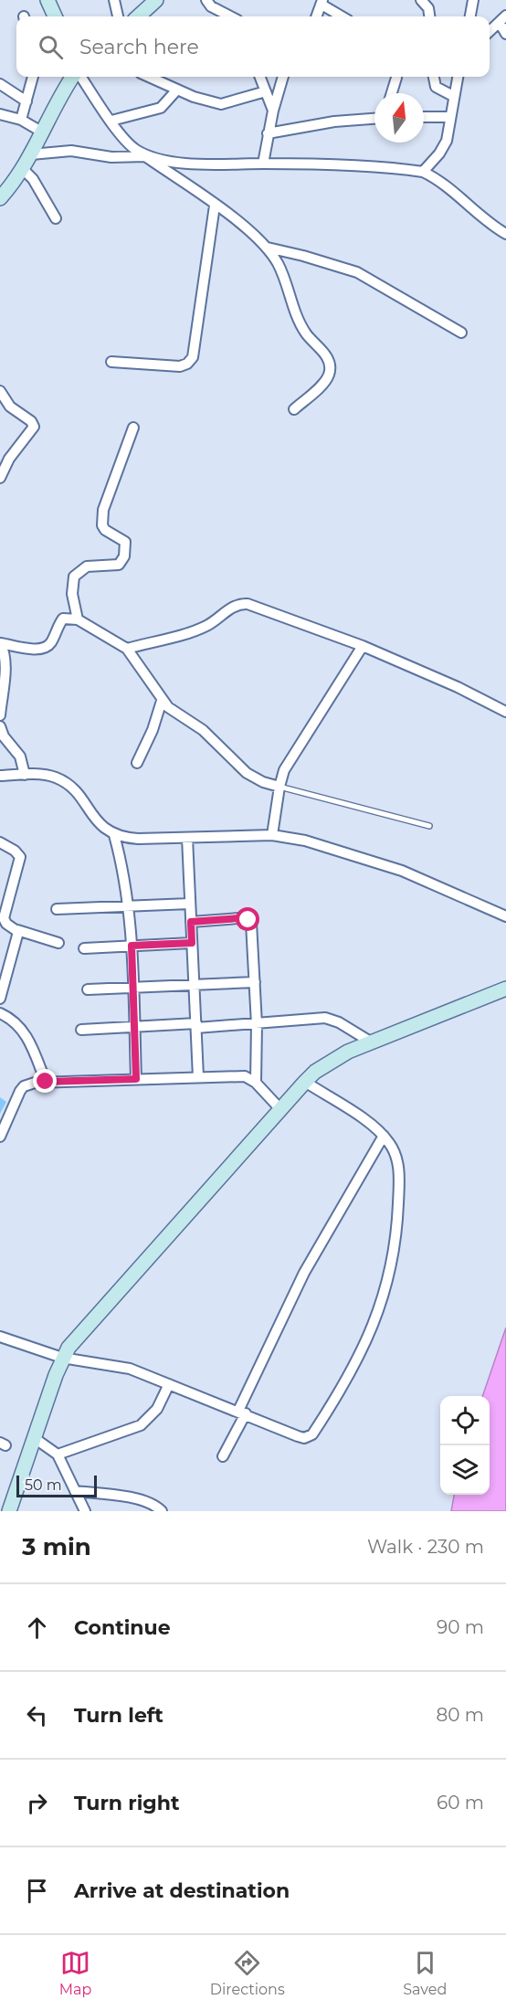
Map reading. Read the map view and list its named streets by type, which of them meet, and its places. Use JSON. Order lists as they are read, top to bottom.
{
  "scale_bar": "50 m",
  "north": "top",
  "page": {
    "search": "Search here",
    "scale": "50 m",
    "heading": ["3 min", "Walk · 230 m"],
    "list": [
      ["Continue", "90 m"],
      ["Turn left", "80 m"],
      ["Turn right", "60 m"],
      "Arrive at destination"
    ],
    "nav": ["Map", "Directions", "Saved"]
  }
}
